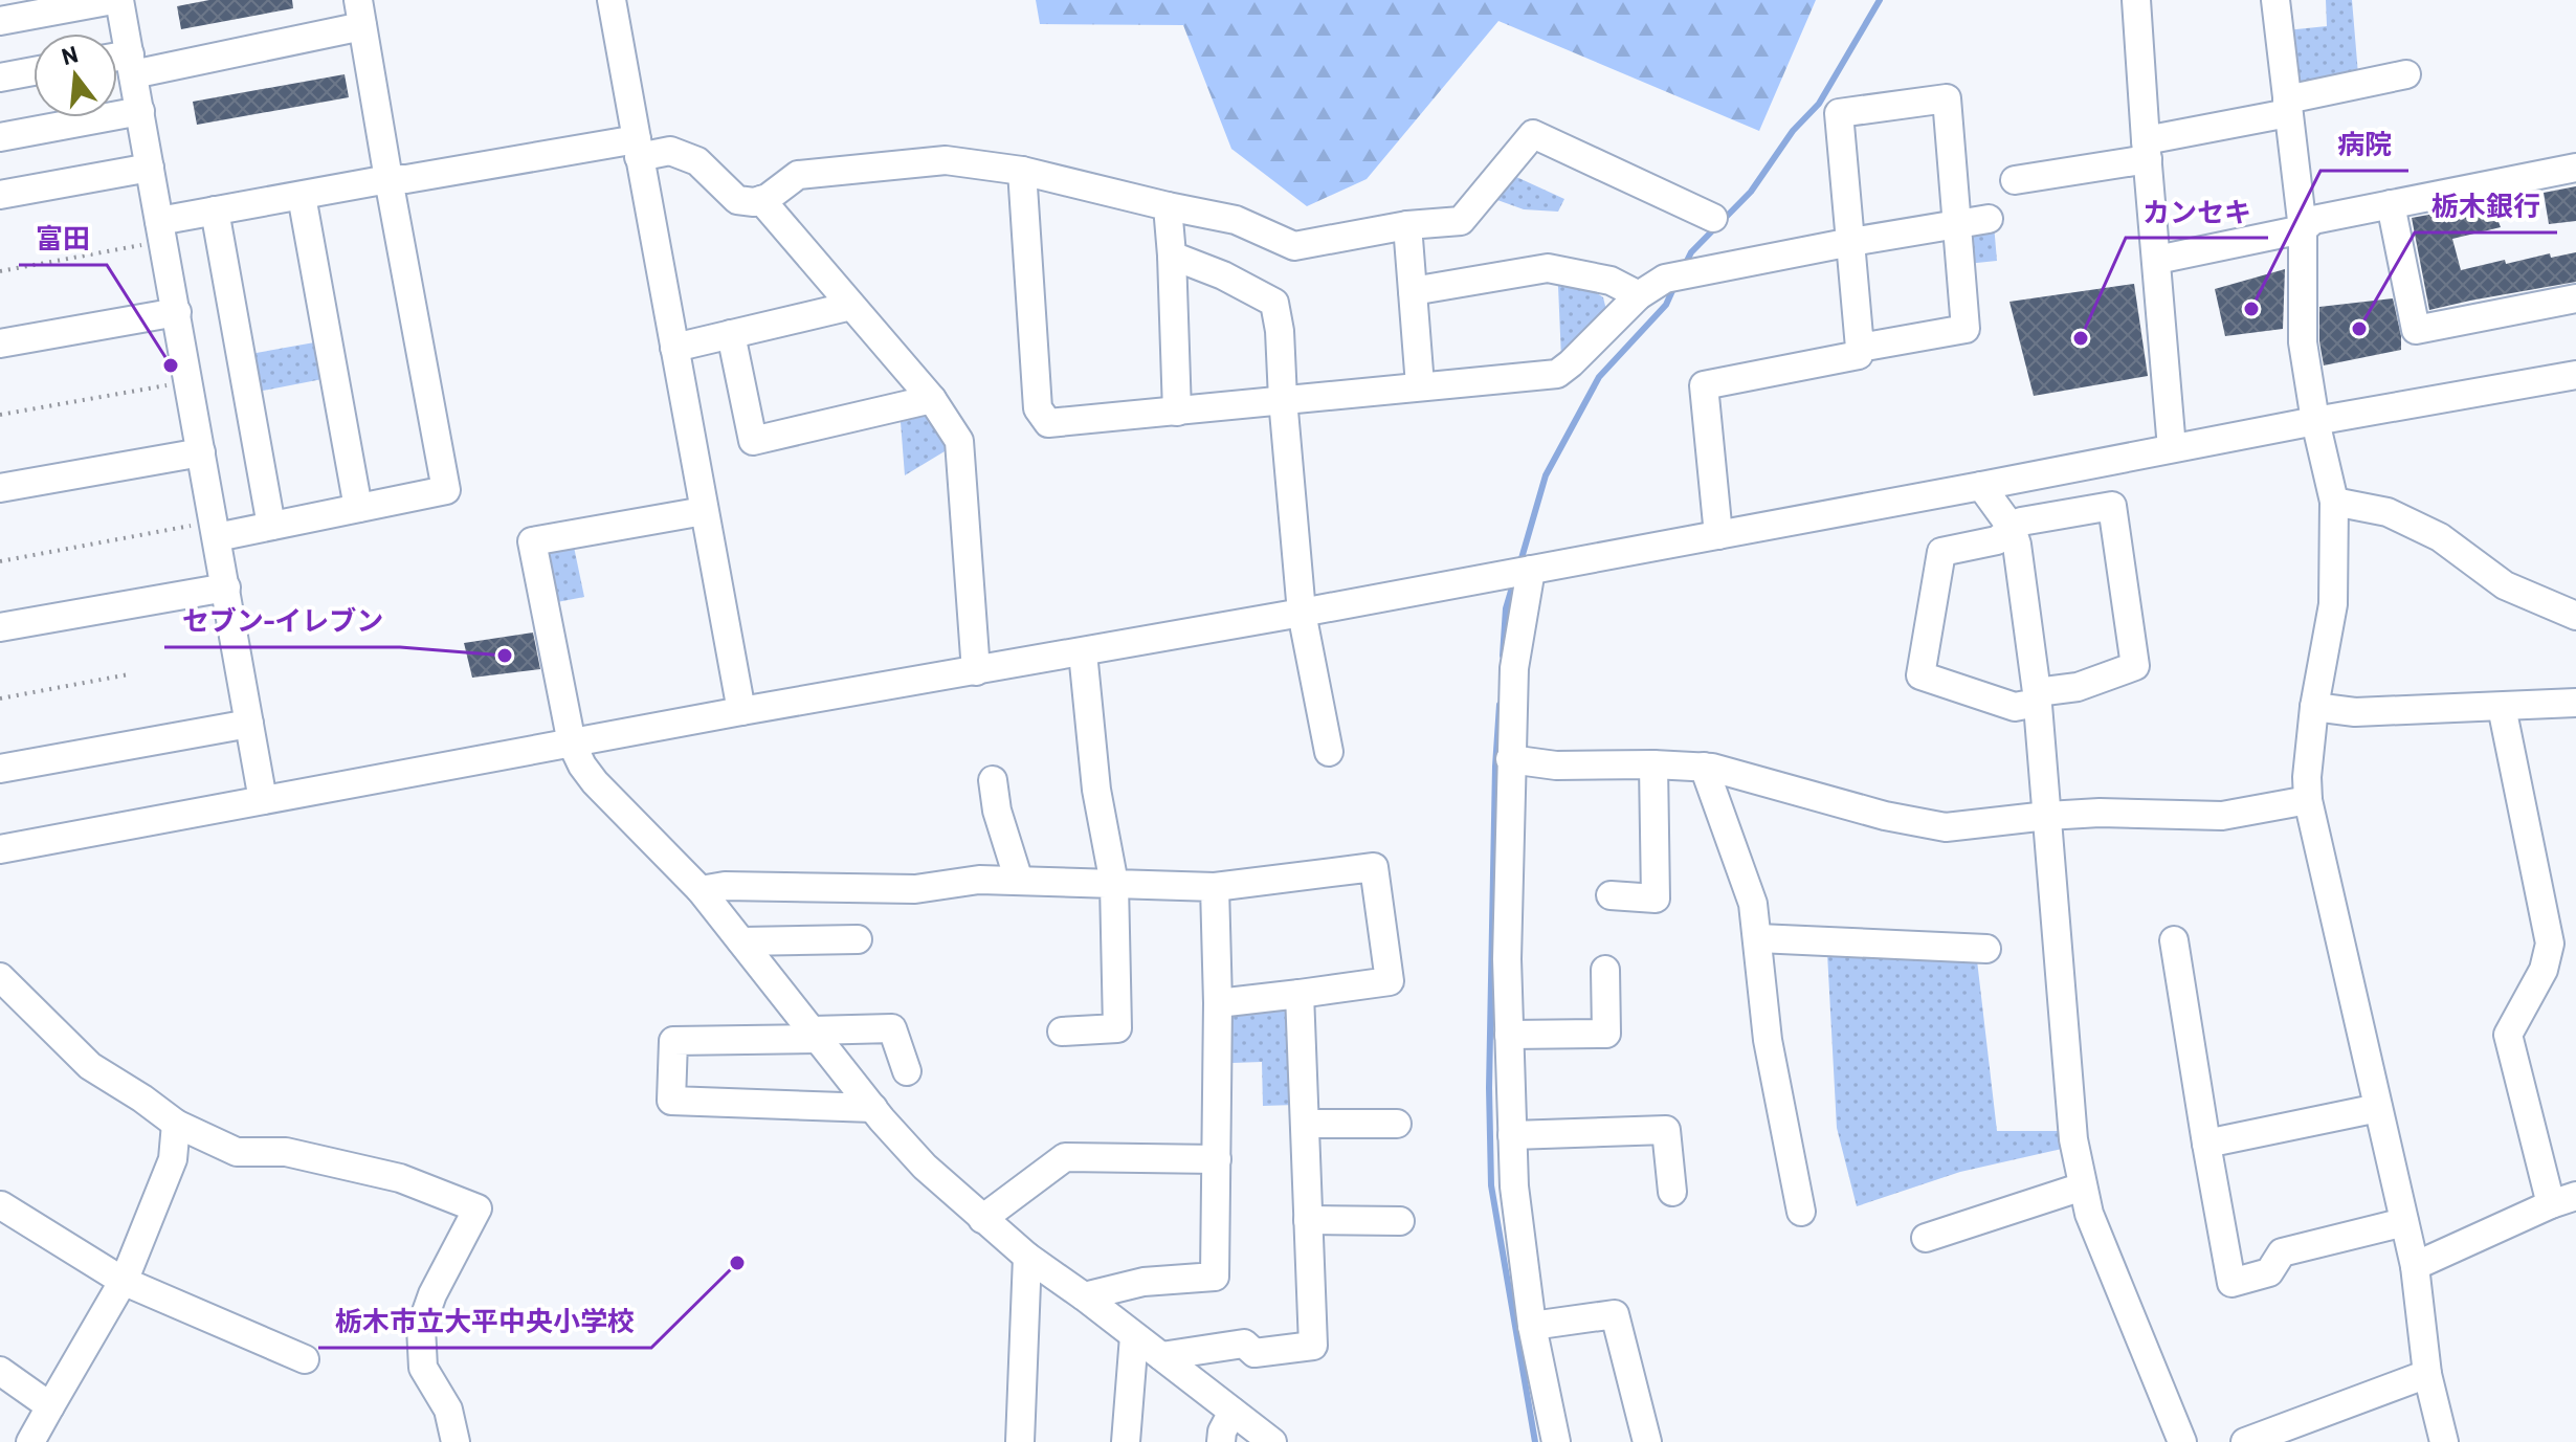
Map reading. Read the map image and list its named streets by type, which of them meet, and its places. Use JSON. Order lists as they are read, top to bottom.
{
  "places": [
    "病院",
    "栃木銀行",
    "カンセキ",
    "富田",
    "セブン-イレブン",
    "栃木市立大平中央小学校"
  ],
  "north": "top"
}
